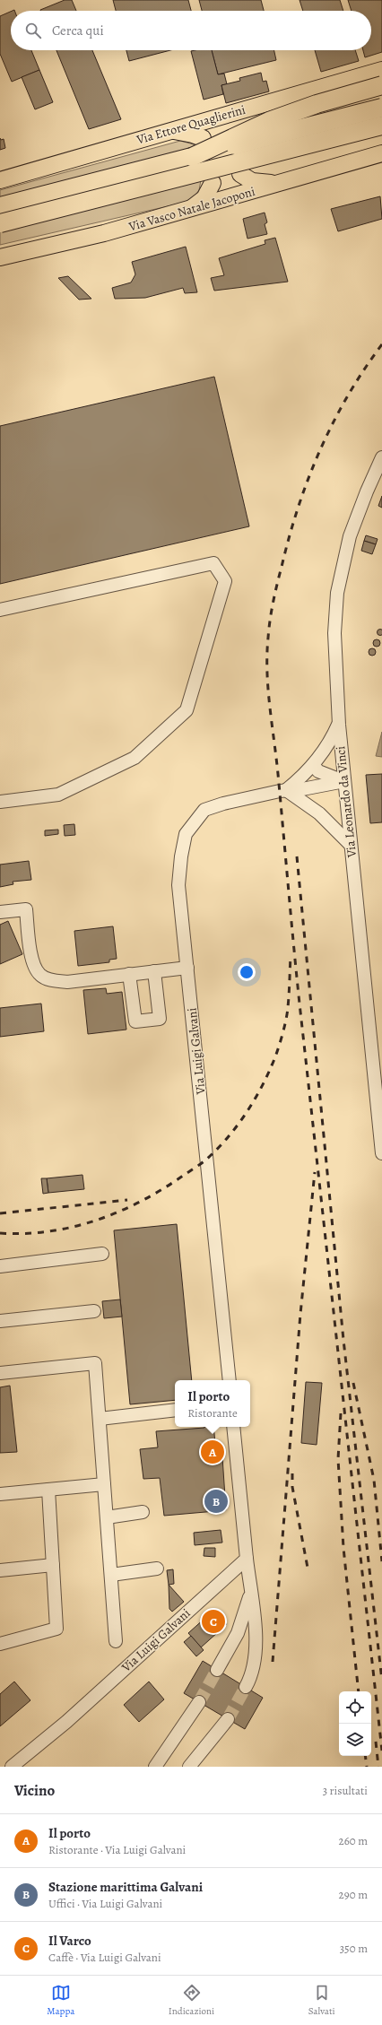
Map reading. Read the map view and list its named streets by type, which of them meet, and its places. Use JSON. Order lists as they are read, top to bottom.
{
  "streets": {
    "main road": ["Via Ettore Quaglierini", "Via Vasco Natale Jacoponi"],
    "street": ["Via Leonardo da Vinci", "Via Luigi Galvani"]
  },
  "crossings": [
    ["Via Leonardo da Vinci", "Via Luigi Galvani"]
  ],
  "page": {
    "search": "Cerca qui",
    "popup": ["Il porto", "Ristorante"],
    "pins": ["A", "B", "C"],
    "heading": ["Vicino", "3 risultati"],
    "list": [
      {
        "mark": "A",
        "name": "Il porto",
        "note": "Ristorante · Via Luigi Galvani",
        "value": "260 m"
      },
      {
        "mark": "B",
        "name": "Stazione marittima Galvani",
        "note": "Uffici · Via Luigi Galvani",
        "value": "290 m"
      },
      {
        "mark": "C",
        "name": "Il Varco",
        "note": "Caffè · Via Luigi Galvani",
        "value": "350 m"
      }
    ],
    "nav": ["Mappa", "Indicazioni", "Salvati"]
  }
}
